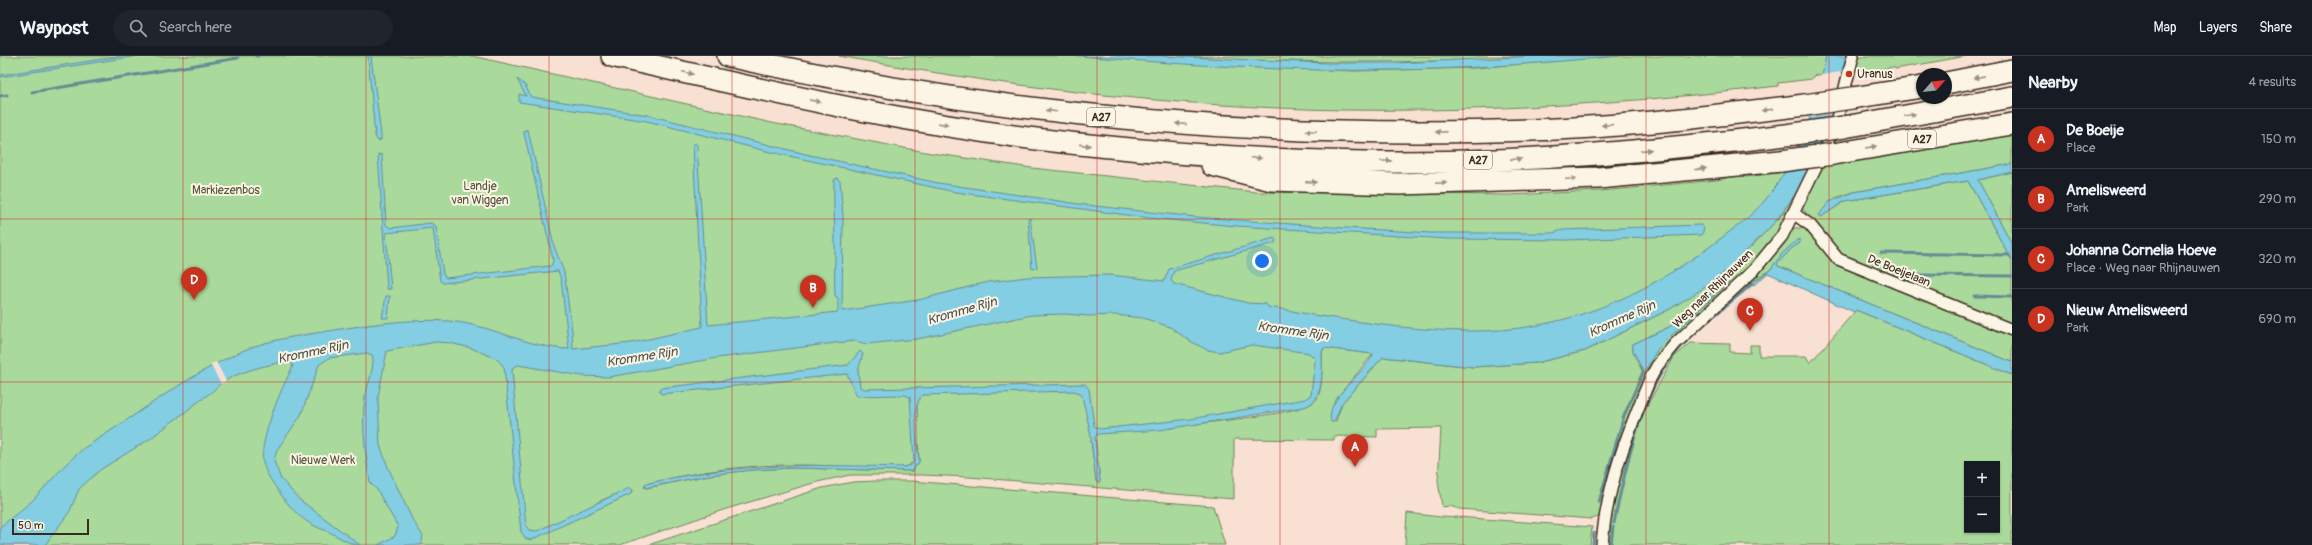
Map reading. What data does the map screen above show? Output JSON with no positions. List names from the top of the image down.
{
  "streets": {
    "highway": ["A27"],
    "street": ["De Boeijelaan", "Weg naar Rhijnauwen"]
  },
  "crossings": [
    ["De Boeijelaan", "Weg naar Rhijnauwen"]
  ],
  "water": ["Kromme Rijn"],
  "parks": ["Landje van Wiggen", "Markiezenbos", "Nieuwe Werk"],
  "places": ["Uranus"],
  "scale_bar": "50 m",
  "north": "top right",
  "page": {
    "header": "Waypost",
    "search": "Search here",
    "nav": ["Map", "Layers", "Share"],
    "heading": ["Nearby", "4 results"],
    "list": [
      {
        "mark": "A",
        "name": "De Boeije",
        "note": "Place",
        "value": "150 m"
      },
      {
        "mark": "B",
        "name": "Amelisweerd",
        "note": "Park",
        "value": "290 m"
      },
      {
        "mark": "C",
        "name": "Johanna Cornelia Hoeve",
        "note": "Place · Weg naar Rhijnauwen",
        "value": "320 m"
      },
      {
        "mark": "D",
        "name": "Nieuw Amelisweerd",
        "note": "Park",
        "value": "690 m"
      }
    ],
    "pins": [
      "D",
      "B",
      "C",
      "A"
    ],
    "map_buttons": ["+", "−"],
    "scale": "50 m"
  }
}
